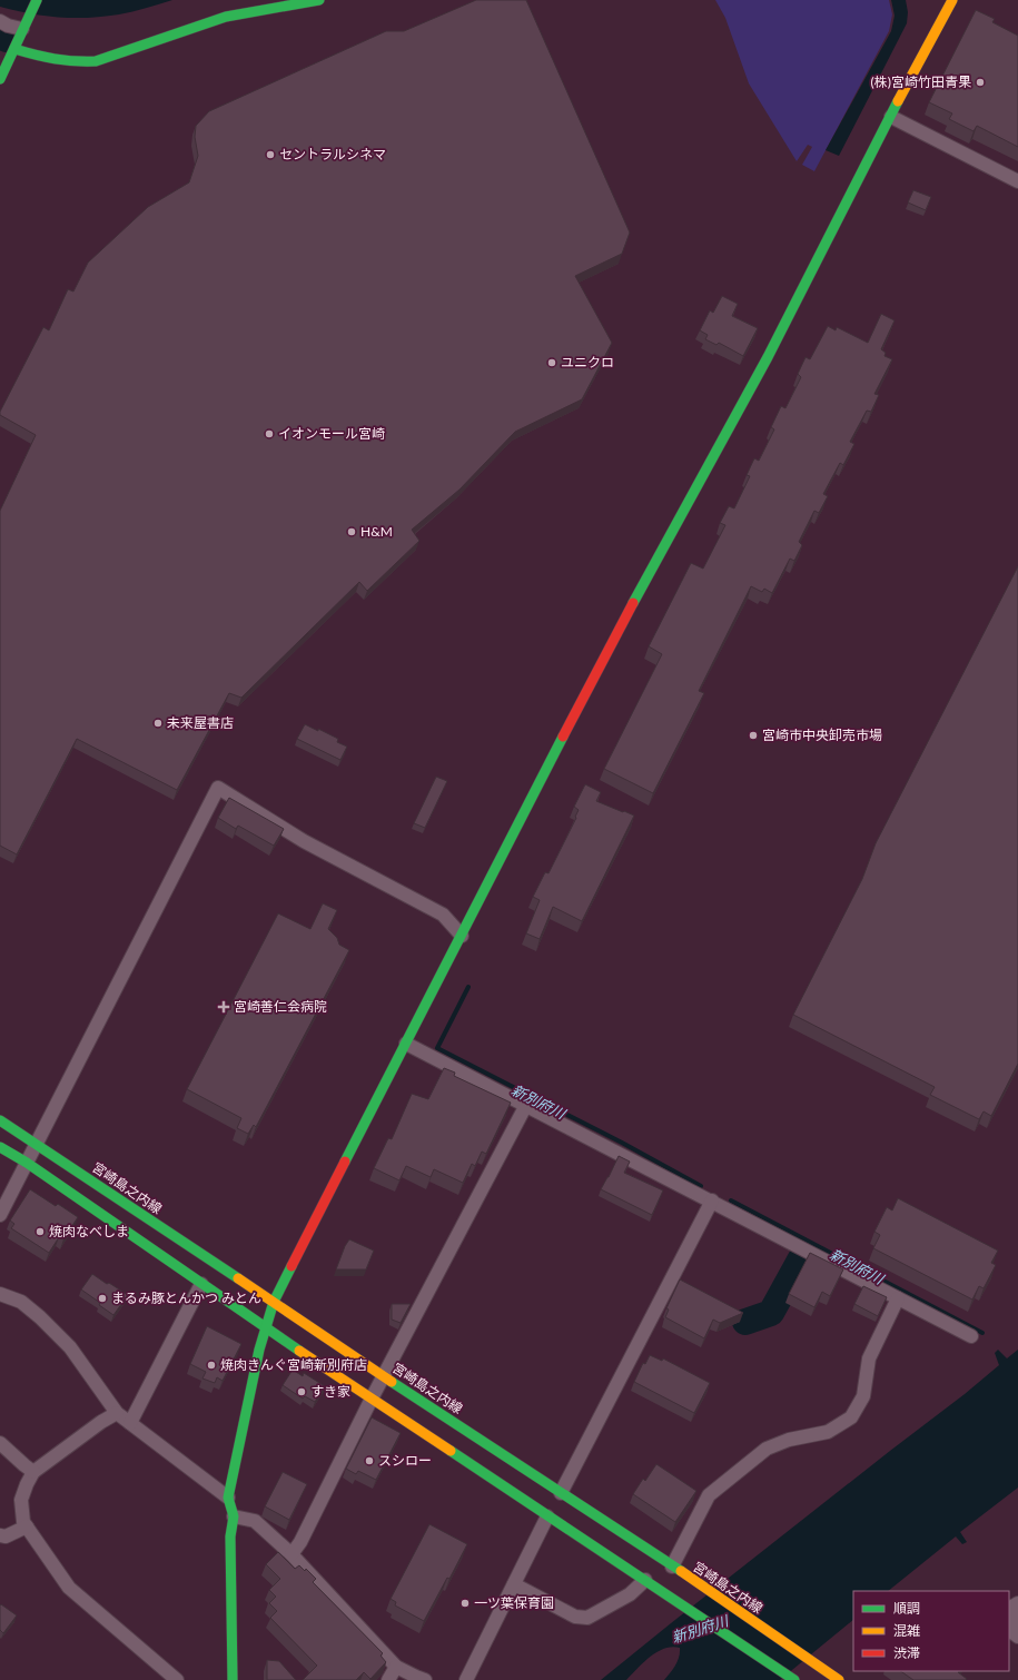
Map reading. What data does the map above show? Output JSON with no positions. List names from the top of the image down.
{
  "streets": {
    "street": ["宮崎島之内線"]
  },
  "water": ["新別府川"],
  "places": {
    "other": [
      "(株)宮崎竹田青果",
      "セントラルシネマ",
      "ユニクロ",
      "イオンモール宮崎",
      "H&M",
      "未来屋書店",
      "宮崎市中央卸売市場",
      "焼肉なべしま",
      "まるみ豚とんかつ みとん",
      "焼肉きんぐ宮崎新別府店",
      "すき家",
      "スシロー",
      "一ツ葉保育園"
    ],
    "health": ["宮崎善仁会病院"]
  },
  "legend": ["順調", "混雑", "渋滞"]
}
